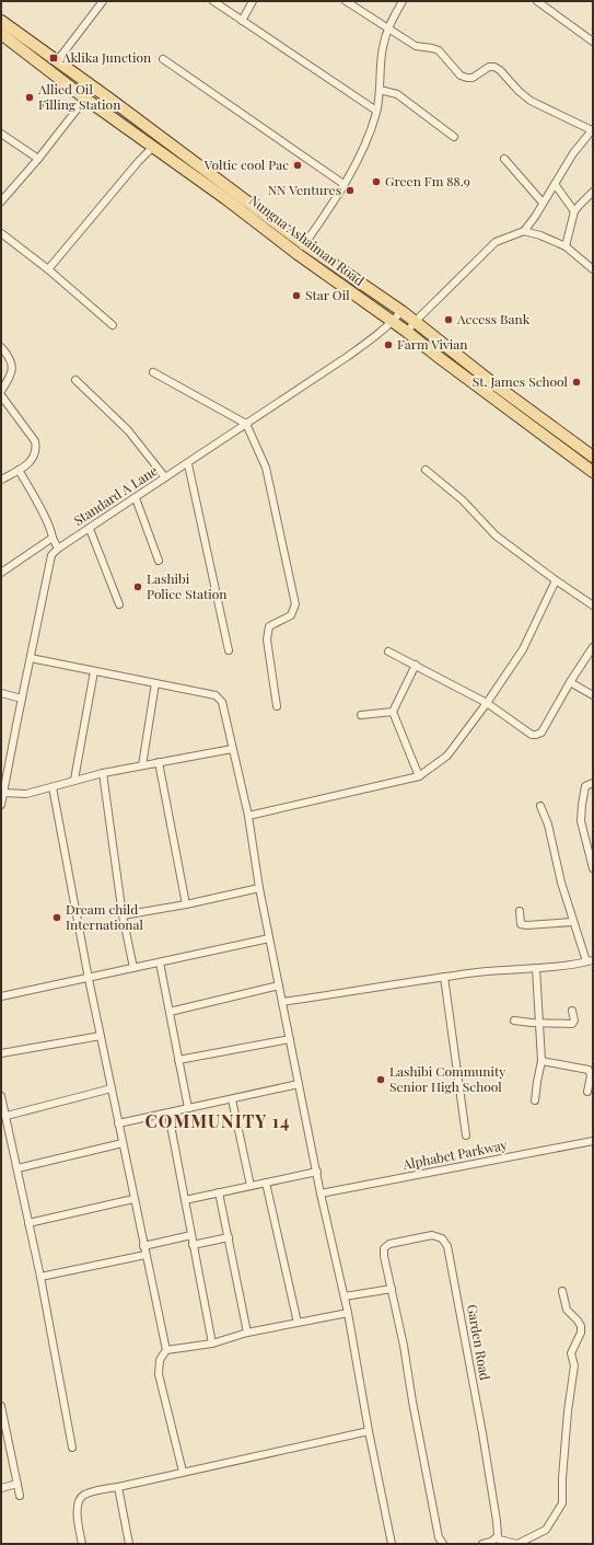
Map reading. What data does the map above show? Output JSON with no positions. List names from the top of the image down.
{
  "streets": {
    "main road": ["Nungua Ashaiman Road"],
    "street": ["Standard A Lane", "Alphabet Parkway", "Garden Road"]
  },
  "crossings": [
    ["Nungua Ashaiman Road", "Standard A Lane"]
  ],
  "districts": ["COMMUNITY 14"],
  "places": {
    "transit": ["Aklika Junction"],
    "other": [
      "Allied Oil Filling Station",
      "Voltic cool Pac",
      "Green Fm 88.9",
      "NN Ventures",
      "Star Oil",
      "Access Bank",
      "Farm Vivian",
      "St. James School",
      "Lashibi Police Station",
      "Dream child International",
      "Lashibi Community Senior High School"
    ]
  }
}
